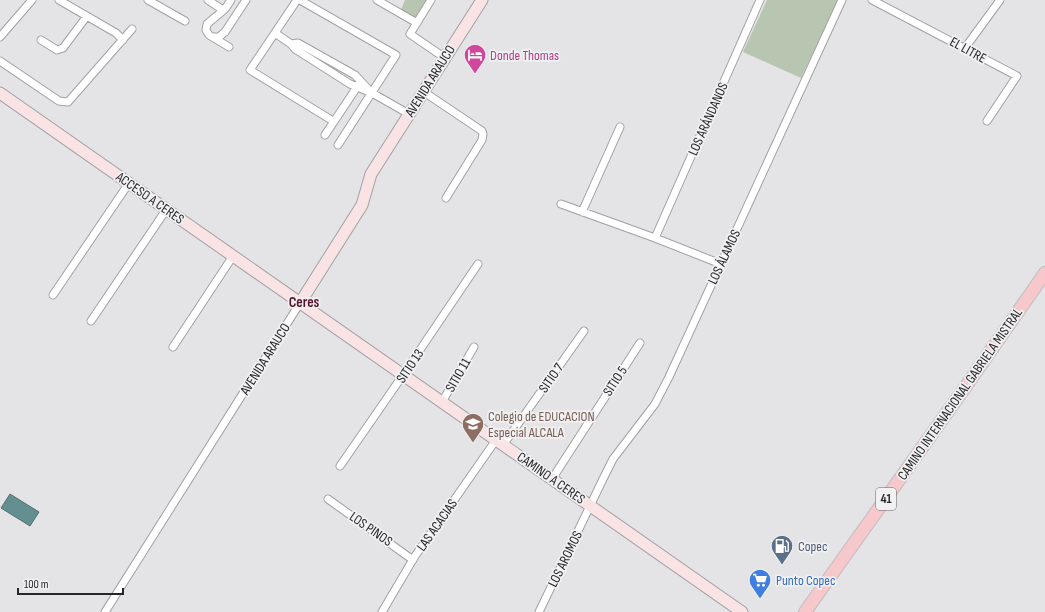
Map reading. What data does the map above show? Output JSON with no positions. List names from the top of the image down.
{
  "streets": {
    "main road": ["CAMINO INTERNACIONAL GABRIELA MISTRAL", "41"],
    "street": [
      "EL LITRE",
      "AVENIDA ARAUCO",
      "LOS ARÁNDANOS",
      "ACCESO A CERES",
      "LOS ÁLAMOS",
      "SITIO 13",
      "SITIO 11",
      "SITIO 7",
      "SITIO 5",
      "CAMINO A CERES",
      "LAS ACACIAS",
      "LOS PINOS",
      "LOS AROMOS"
    ]
  },
  "crossings": [
    ["AVENIDA ARAUCO", "ACCESO A CERES"],
    ["AVENIDA ARAUCO", "CAMINO A CERES"],
    ["ACCESO A CERES", "CAMINO A CERES"],
    ["LOS ÁLAMOS", "CAMINO A CERES"],
    ["LOS ÁLAMOS", "LOS AROMOS"],
    ["SITIO 13", "CAMINO A CERES"],
    ["SITIO 11", "CAMINO A CERES"],
    ["SITIO 7", "CAMINO A CERES"],
    ["SITIO 7", "LAS ACACIAS"],
    ["SITIO 5", "CAMINO A CERES"],
    ["CAMINO A CERES", "LAS ACACIAS"],
    ["CAMINO A CERES", "LOS AROMOS"],
    ["LAS ACACIAS", "LOS PINOS"]
  ],
  "districts": ["Ceres"],
  "places": {
    "hotel": ["Donde Thomas"],
    "school or university": ["Colegio de EDUCACION Especial ALCALA"],
    "fuel station": ["Copec"],
    "supermarket": ["Punto Copec"]
  },
  "scale_bar": "100 m"
}
